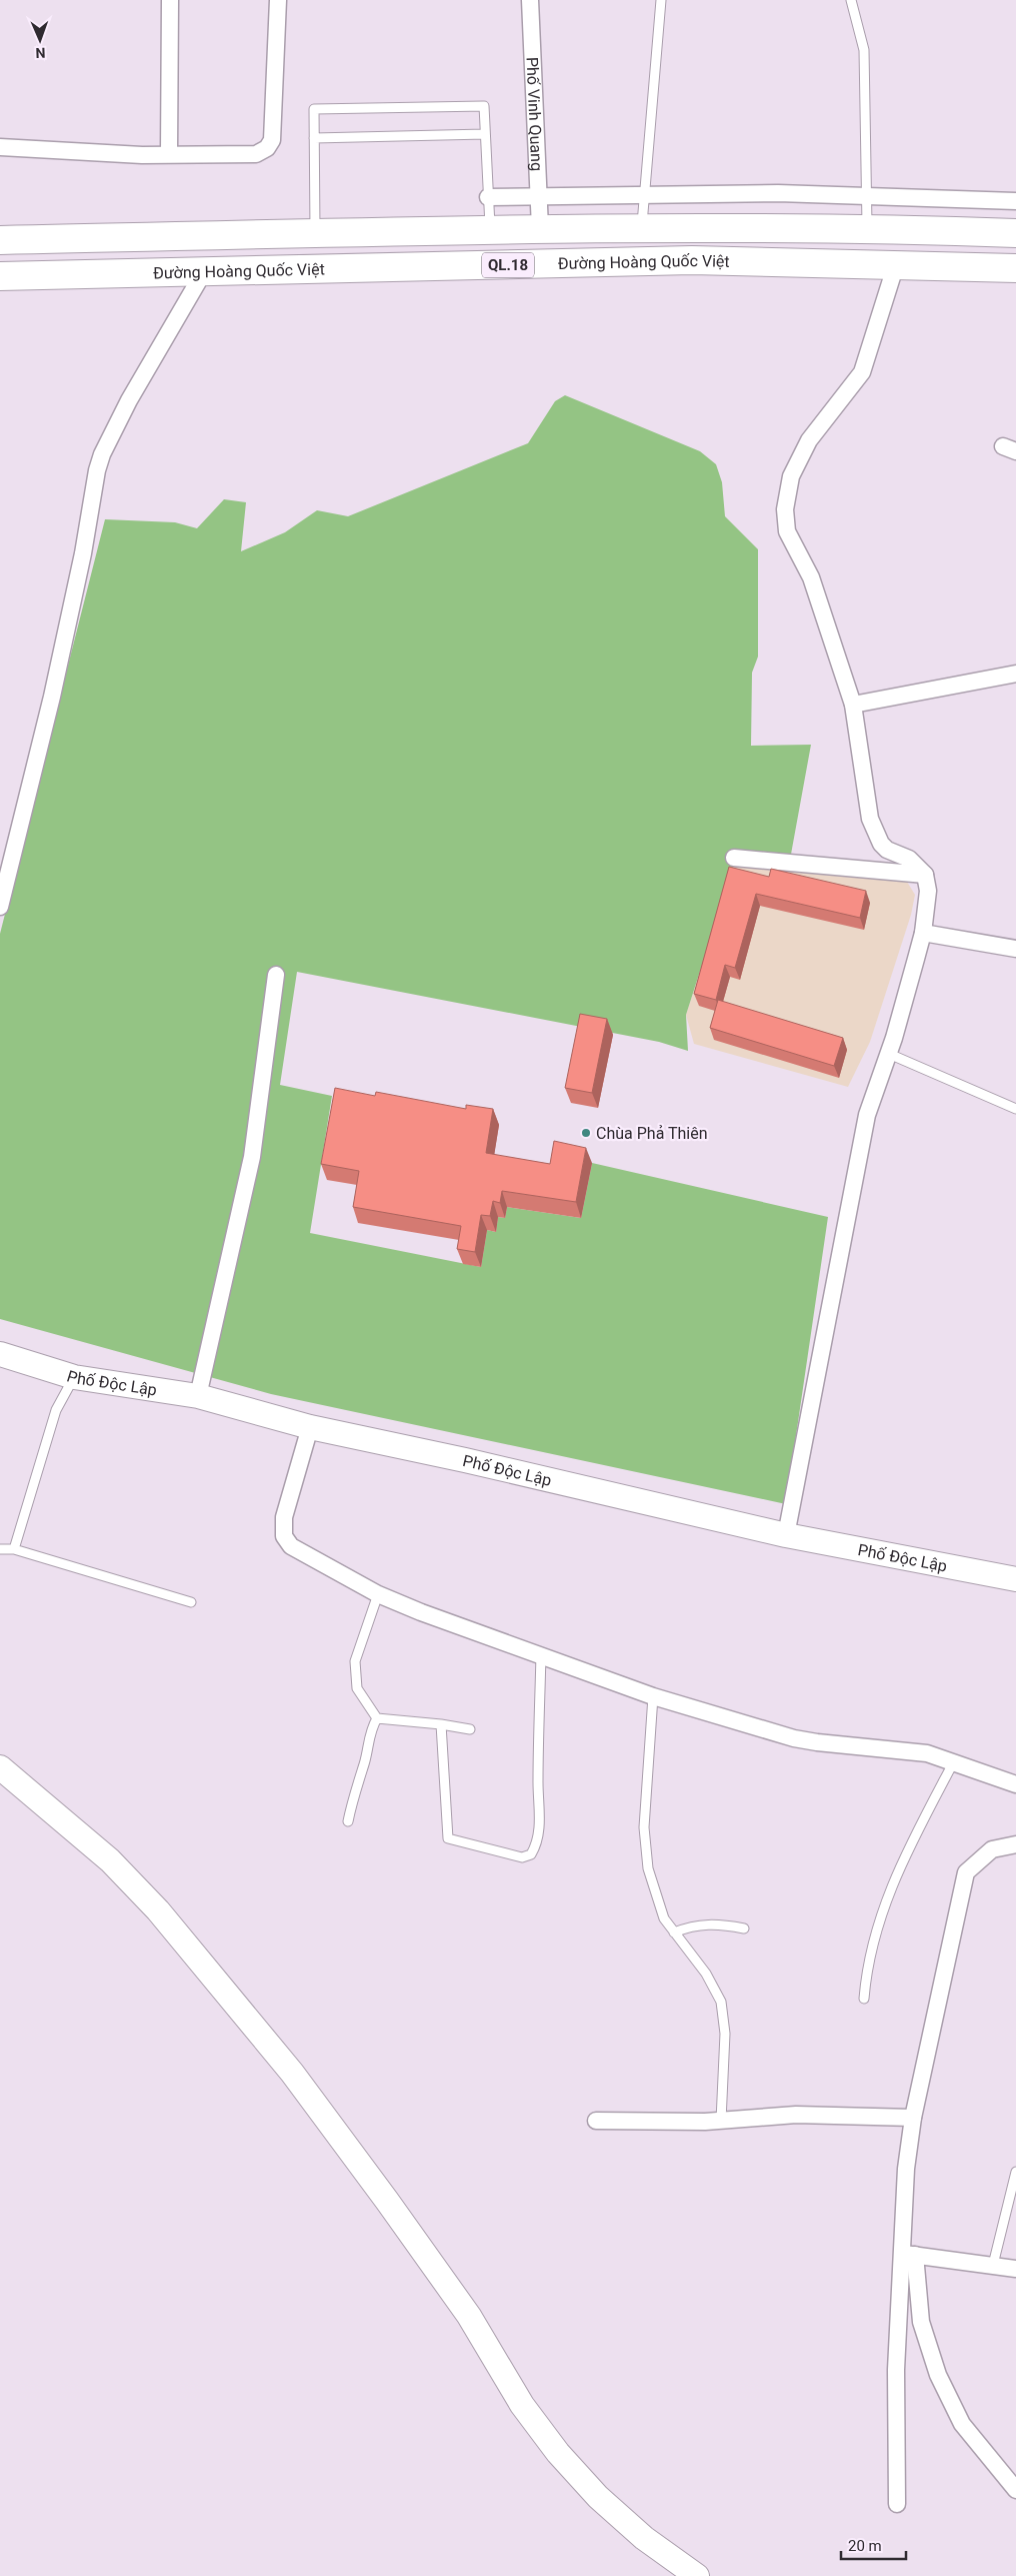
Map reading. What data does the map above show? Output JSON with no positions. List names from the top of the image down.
{
  "streets": {
    "highway": ["Đường Hoàng Quốc Việt", "QL.18"],
    "street": ["Phố Vinh Quang", "Phố Độc Lập"]
  },
  "crossings": [
    ["Phố Vinh Quang", "Đường Hoàng Quốc Việt"]
  ],
  "places": ["Chùa Phả Thiên"],
  "scale_bar": "20 m",
  "north": "bottom"
}
